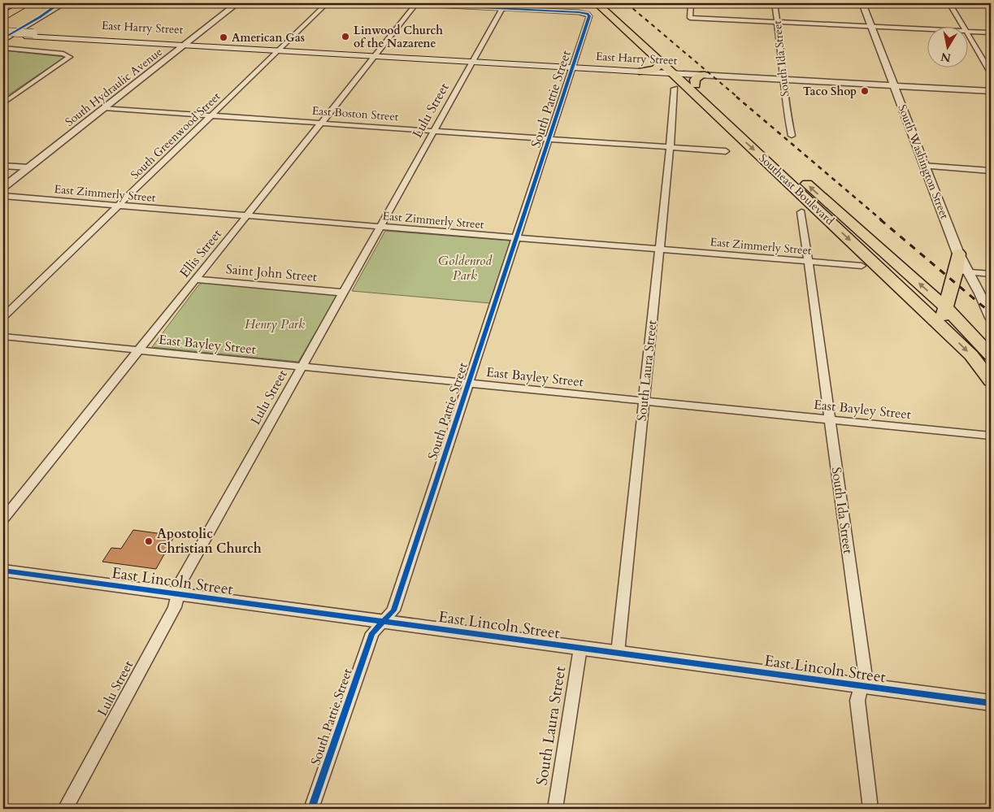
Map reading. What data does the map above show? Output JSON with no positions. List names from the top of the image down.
{
  "streets": {
    "main road": ["East Harry Street", "Southeast Boulevard"],
    "street": [
      "South Ida Street",
      "South Hydraulic Avenue",
      "South Pattie Street",
      "Lulu Street",
      "East Boston Street",
      "South Greenwood Street",
      "South Washington Street",
      "East Zimmerly Street",
      "Ellis Street",
      "Saint John Street",
      "East Bayley Street",
      "South Laura Street",
      "East Lincoln Street"
    ]
  },
  "crossings": [
    ["East Harry Street", "South Hydraulic Avenue"],
    ["East Harry Street", "South Pattie Street"],
    ["East Harry Street", "Lulu Street"],
    ["East Harry Street", "South Greenwood Street"],
    ["East Harry Street", "Southeast Boulevard"],
    ["East Harry Street", "Ellis Street"],
    ["South Ida Street", "East Zimmerly Street"],
    ["South Ida Street", "East Bayley Street"],
    ["South Ida Street", "East Lincoln Street"],
    ["South Hydraulic Avenue", "East Boston Street"],
    ["South Pattie Street", "Lulu Street"],
    ["South Pattie Street", "East Boston Street"],
    ["South Pattie Street", "East Zimmerly Street"],
    ["South Pattie Street", "East Bayley Street"],
    ["South Pattie Street", "East Lincoln Street"],
    ["Lulu Street", "East Boston Street"],
    ["Lulu Street", "East Zimmerly Street"],
    ["Lulu Street", "Saint John Street"],
    ["Lulu Street", "East Bayley Street"],
    ["Lulu Street", "East Lincoln Street"],
    ["East Boston Street", "South Greenwood Street"],
    ["East Boston Street", "Ellis Street"],
    ["East Boston Street", "South Laura Street"],
    ["South Greenwood Street", "East Zimmerly Street"],
    ["East Zimmerly Street", "Ellis Street"],
    ["East Zimmerly Street", "South Laura Street"],
    ["Ellis Street", "Saint John Street"],
    ["Ellis Street", "East Bayley Street"],
    ["East Bayley Street", "South Laura Street"],
    ["South Laura Street", "East Lincoln Street"]
  ],
  "parks": ["Goldenrod Park", "Henry Park"],
  "places": [
    "Linwood Church of the Nazarene",
    "American Gas",
    "Taco Shop",
    "Apostolic Christian Church"
  ],
  "north": "bottom"
}
